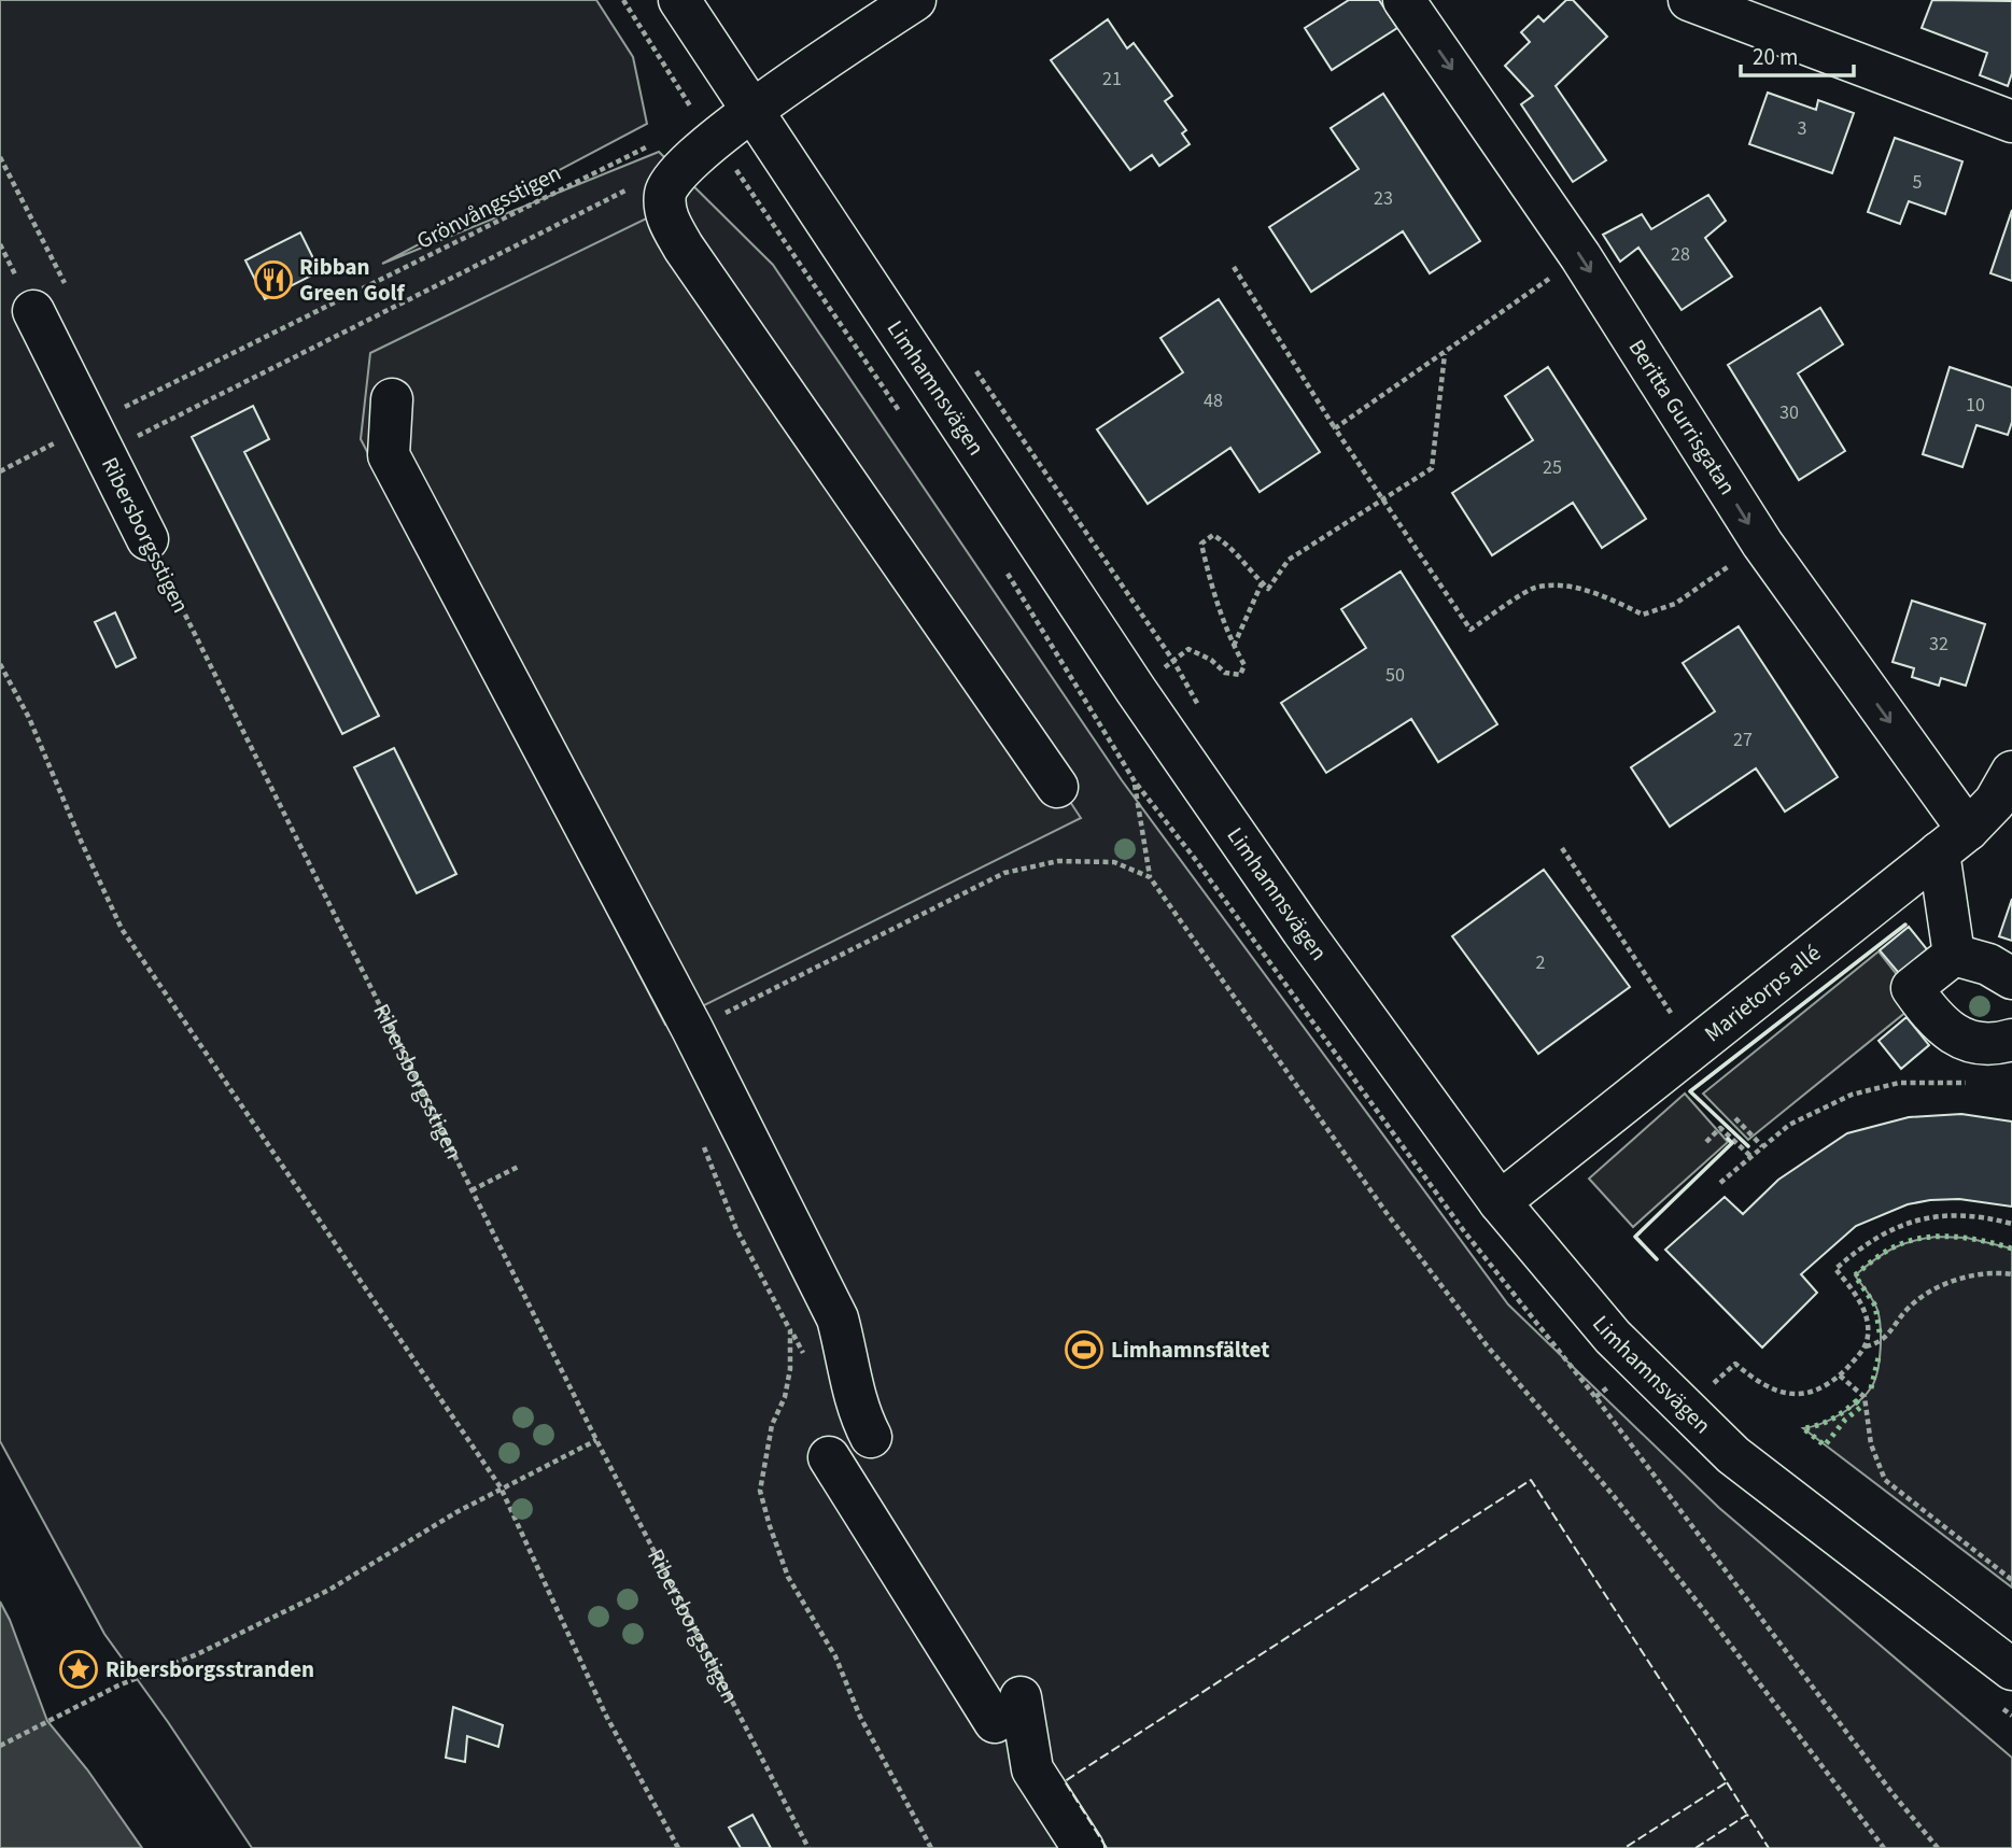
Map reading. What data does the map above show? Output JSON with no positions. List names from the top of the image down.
{
  "streets": {
    "street": [
      "Limhamnsvägen",
      "Beritta Gurrisgatan",
      "Ribersborgsstigen",
      "Marietorps allé"
    ],
    "path": ["Grönvångsstigen"]
  },
  "crossings": [
    ["Grönvångsstigen", "Ribersborgsstigen"],
    ["Limhamnsvägen", "Marietorps allé"],
    ["Beritta Gurrisgatan", "Marietorps allé"]
  ],
  "one_way": ["Beritta Gurrisgatan"],
  "places": {
    "restaurant": ["Ribban Green Golf"],
    "sports": ["Limhamnsfältet"],
    "place": ["Ribersborgsstranden"]
  },
  "house_numbers": [
    "21",
    "3",
    "5",
    "23",
    "28",
    "48",
    "10",
    "30",
    "25",
    "32",
    "50",
    "27",
    "2"
  ],
  "scale_bar": "20 m"
}
